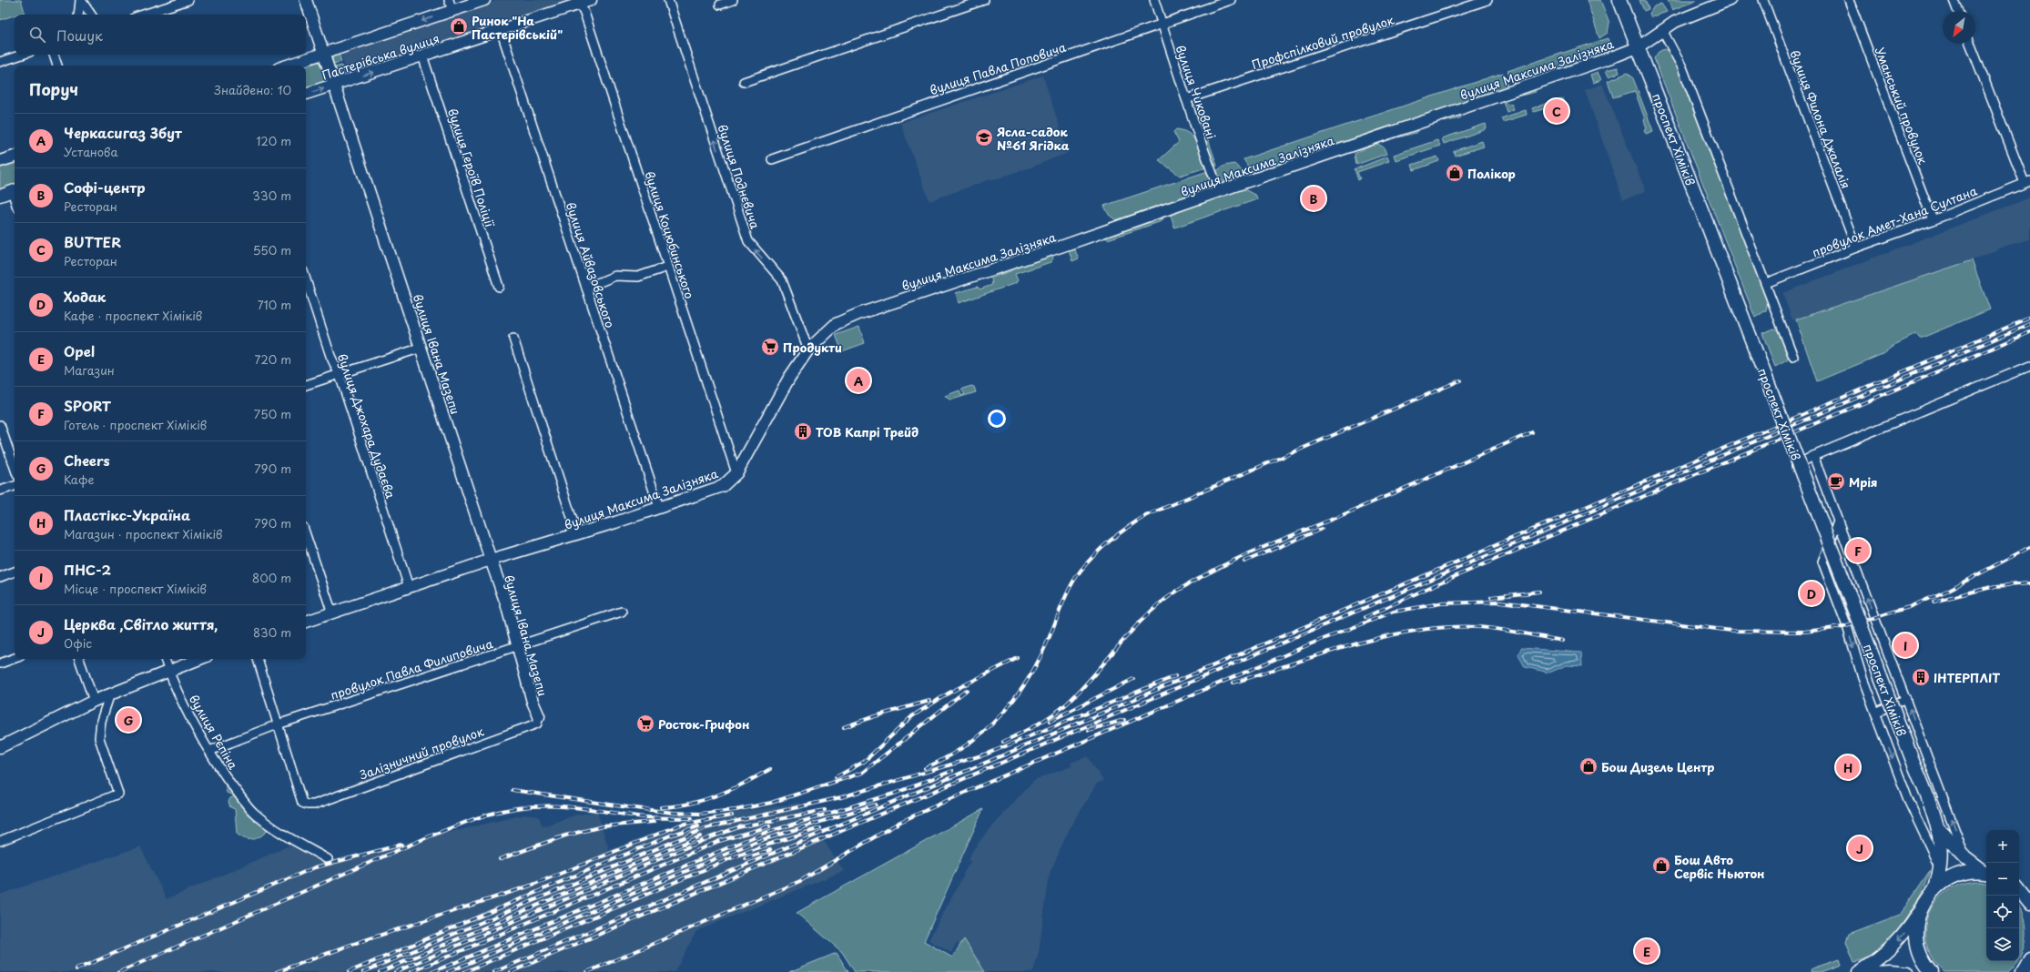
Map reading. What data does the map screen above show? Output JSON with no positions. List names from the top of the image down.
{
  "streets": {
    "main road": [
      "Пастерівська вулиця",
      "вулиця Максима Залізняка",
      "проспект Хіміків",
      "вулиця Івана Мазепи"
    ],
    "street": [
      "Профспілковий провулок",
      "вулиця Павла Поповича",
      "вулиця Чиковані",
      "Уманський провулок",
      "вулиця Филона Джалалія",
      "вулиця Героїв Поліції",
      "вулиця Поднєвича",
      "провулок Амет-Хана Султана",
      "вулиця Коцюбинського",
      "вулиця Айвазовського",
      "вулиця Джохара Дудаєва",
      "провулок Павла Филиповича",
      "вулиця Рєпіна",
      "Залізничний провулок"
    ]
  },
  "crossings": [
    ["Профспілковий провулок", "вулиця Чиковані"],
    ["Пастерівська вулиця", "вулиця Героїв Поліції"],
    ["Пастерівська вулиця", "вулиця Коцюбинського"],
    ["Пастерівська вулиця", "вулиця Айвазовського"],
    ["Пастерівська вулиця", "вулиця Івана Мазепи"],
    ["вулиця Павла Поповича", "вулиця Чиковані"],
    ["вулиця Максима Залізняка", "вулиця Чиковані"],
    ["вулиця Максима Залізняка", "проспект Хіміків"],
    ["вулиця Максима Залізняка", "вулиця Поднєвича"],
    ["вулиця Максима Залізняка", "вулиця Коцюбинського"],
    ["вулиця Максима Залізняка", "вулиця Айвазовського"],
    ["вулиця Максима Залізняка", "вулиця Івана Мазепи"],
    ["вулиця Максима Залізняка", "вулиця Джохара Дудаєва"],
    ["Уманський провулок", "провулок Амет-Хана Султана"],
    ["вулиця Филона Джалалія", "провулок Амет-Хана Султана"],
    ["вулиця Івана Мазепи", "провулок Павла Филиповича"],
    ["вулиця Івана Мазепи", "Залізничний провулок"],
    ["провулок Павла Филиповича", "вулиця Рєпіна"],
    ["провулок Павла Филиповича", "Залізничний провулок"]
  ],
  "one_way": ["вулиця Поднєвича"],
  "places": {
    "shop": [
      "Ринок \"На Пастерівській\"",
      "Полікор",
      "Бош Дизель Центр",
      "Бош Авто Сервіс Ньютон"
    ],
    "school or university": ["Ясла-садок №61 Ягідка"],
    "supermarket": ["Продукти", "Росток-Грифон"],
    "building": ["ТОВ Капрі Трейд", "ІНТЕРПЛІТ"],
    "cafe": ["Мрія"]
  },
  "north": "bottom left",
  "page": {
    "search": "Пошук",
    "heading": ["Поруч", "Знайдено: 10"],
    "pins": [
      "C",
      "B",
      "A",
      "F",
      "D",
      "I",
      "G",
      "H",
      "J",
      "E"
    ],
    "list": [
      {
        "mark": "A",
        "name": "Черкасигаз Збут",
        "note": "Установа",
        "value": "120 m"
      },
      {
        "mark": "B",
        "name": "Софі-центр",
        "note": "Ресторан",
        "value": "330 m"
      },
      {
        "mark": "C",
        "name": "BUTTER",
        "note": "Ресторан",
        "value": "550 m"
      },
      {
        "mark": "D",
        "name": "Ходак",
        "note": "Кафе · проспект Хіміків",
        "value": "710 m"
      },
      {
        "mark": "E",
        "name": "Opel",
        "note": "Магазин",
        "value": "720 m"
      },
      {
        "mark": "F",
        "name": "SPORT",
        "note": "Готель · проспект Хіміків",
        "value": "750 m"
      },
      {
        "mark": "G",
        "name": "Cheers",
        "note": "Кафе",
        "value": "790 m"
      },
      {
        "mark": "H",
        "name": "Пластікс-Україна",
        "note": "Магазин · проспект Хіміків",
        "value": "790 m"
      },
      {
        "mark": "I",
        "name": "ПНС-2",
        "note": "Місце · проспект Хіміків",
        "value": "800 m"
      },
      {
        "mark": "J",
        "name": "Церква ,Світло життя,",
        "note": "Офіс",
        "value": "830 m"
      }
    ],
    "map_buttons": ["+", "−"]
  }
}
